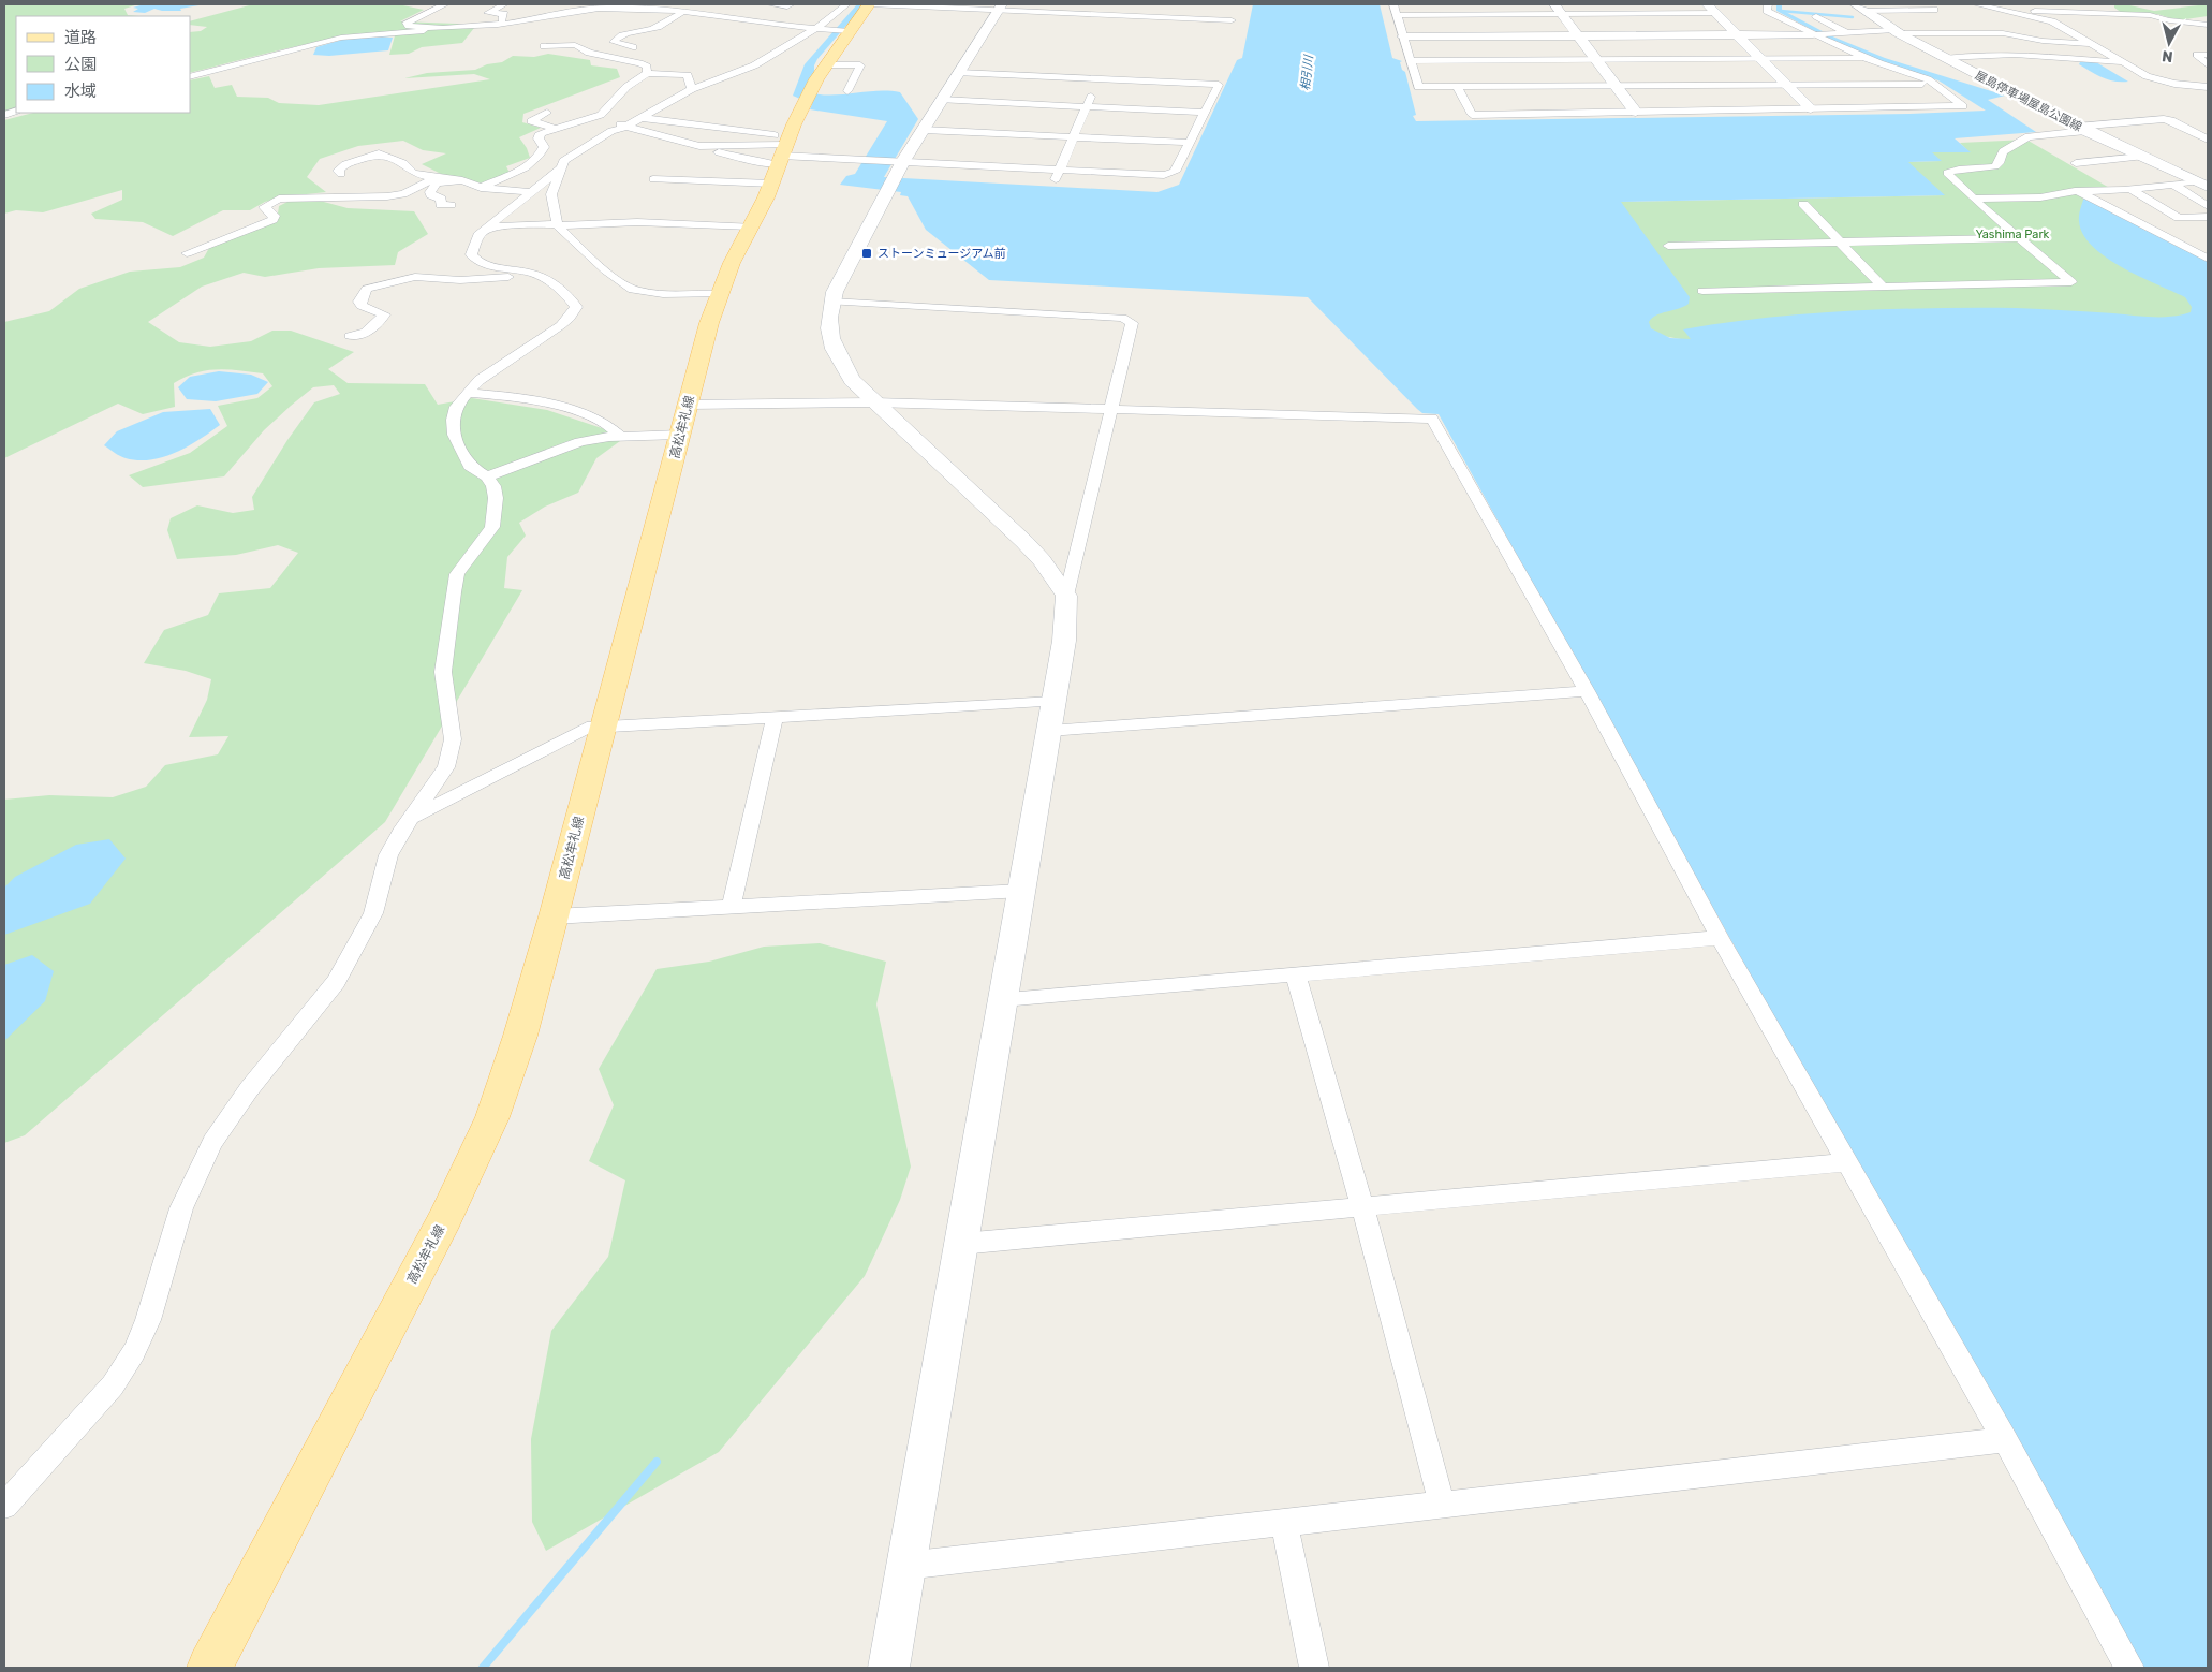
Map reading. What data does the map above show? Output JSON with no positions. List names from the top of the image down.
{
  "streets": {
    "main road": ["高松牟礼線"],
    "street": ["屋島停車場屋島公園線"]
  },
  "water": ["相引川"],
  "parks": ["Yashima Park"],
  "places": {
    "transit": ["ストーンミュージアム前"]
  },
  "legend": ["道路", "公園", "水域"],
  "north": "bottom"
}
